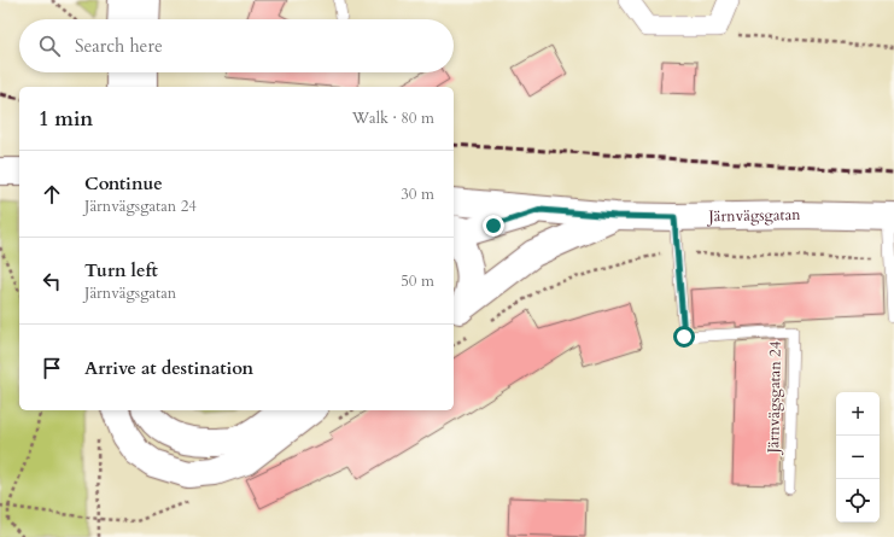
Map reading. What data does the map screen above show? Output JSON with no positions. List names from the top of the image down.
{
  "streets": {
    "main road": ["Järnvägsgatan"],
    "lane": ["Järnvägsgatan 24"]
  },
  "crossings": [
    ["Järnvägsgatan", "Järnvägsgatan 24"]
  ],
  "page": {
    "search": "Search here",
    "heading": ["1 min", "Walk · 80 m"],
    "list": [
      ["Continue", "Järnvägsgatan 24", "30 m"],
      ["Turn left", "Järnvägsgatan", "50 m"],
      "Arrive at destination"
    ],
    "map_buttons": ["+", "−"]
  }
}
